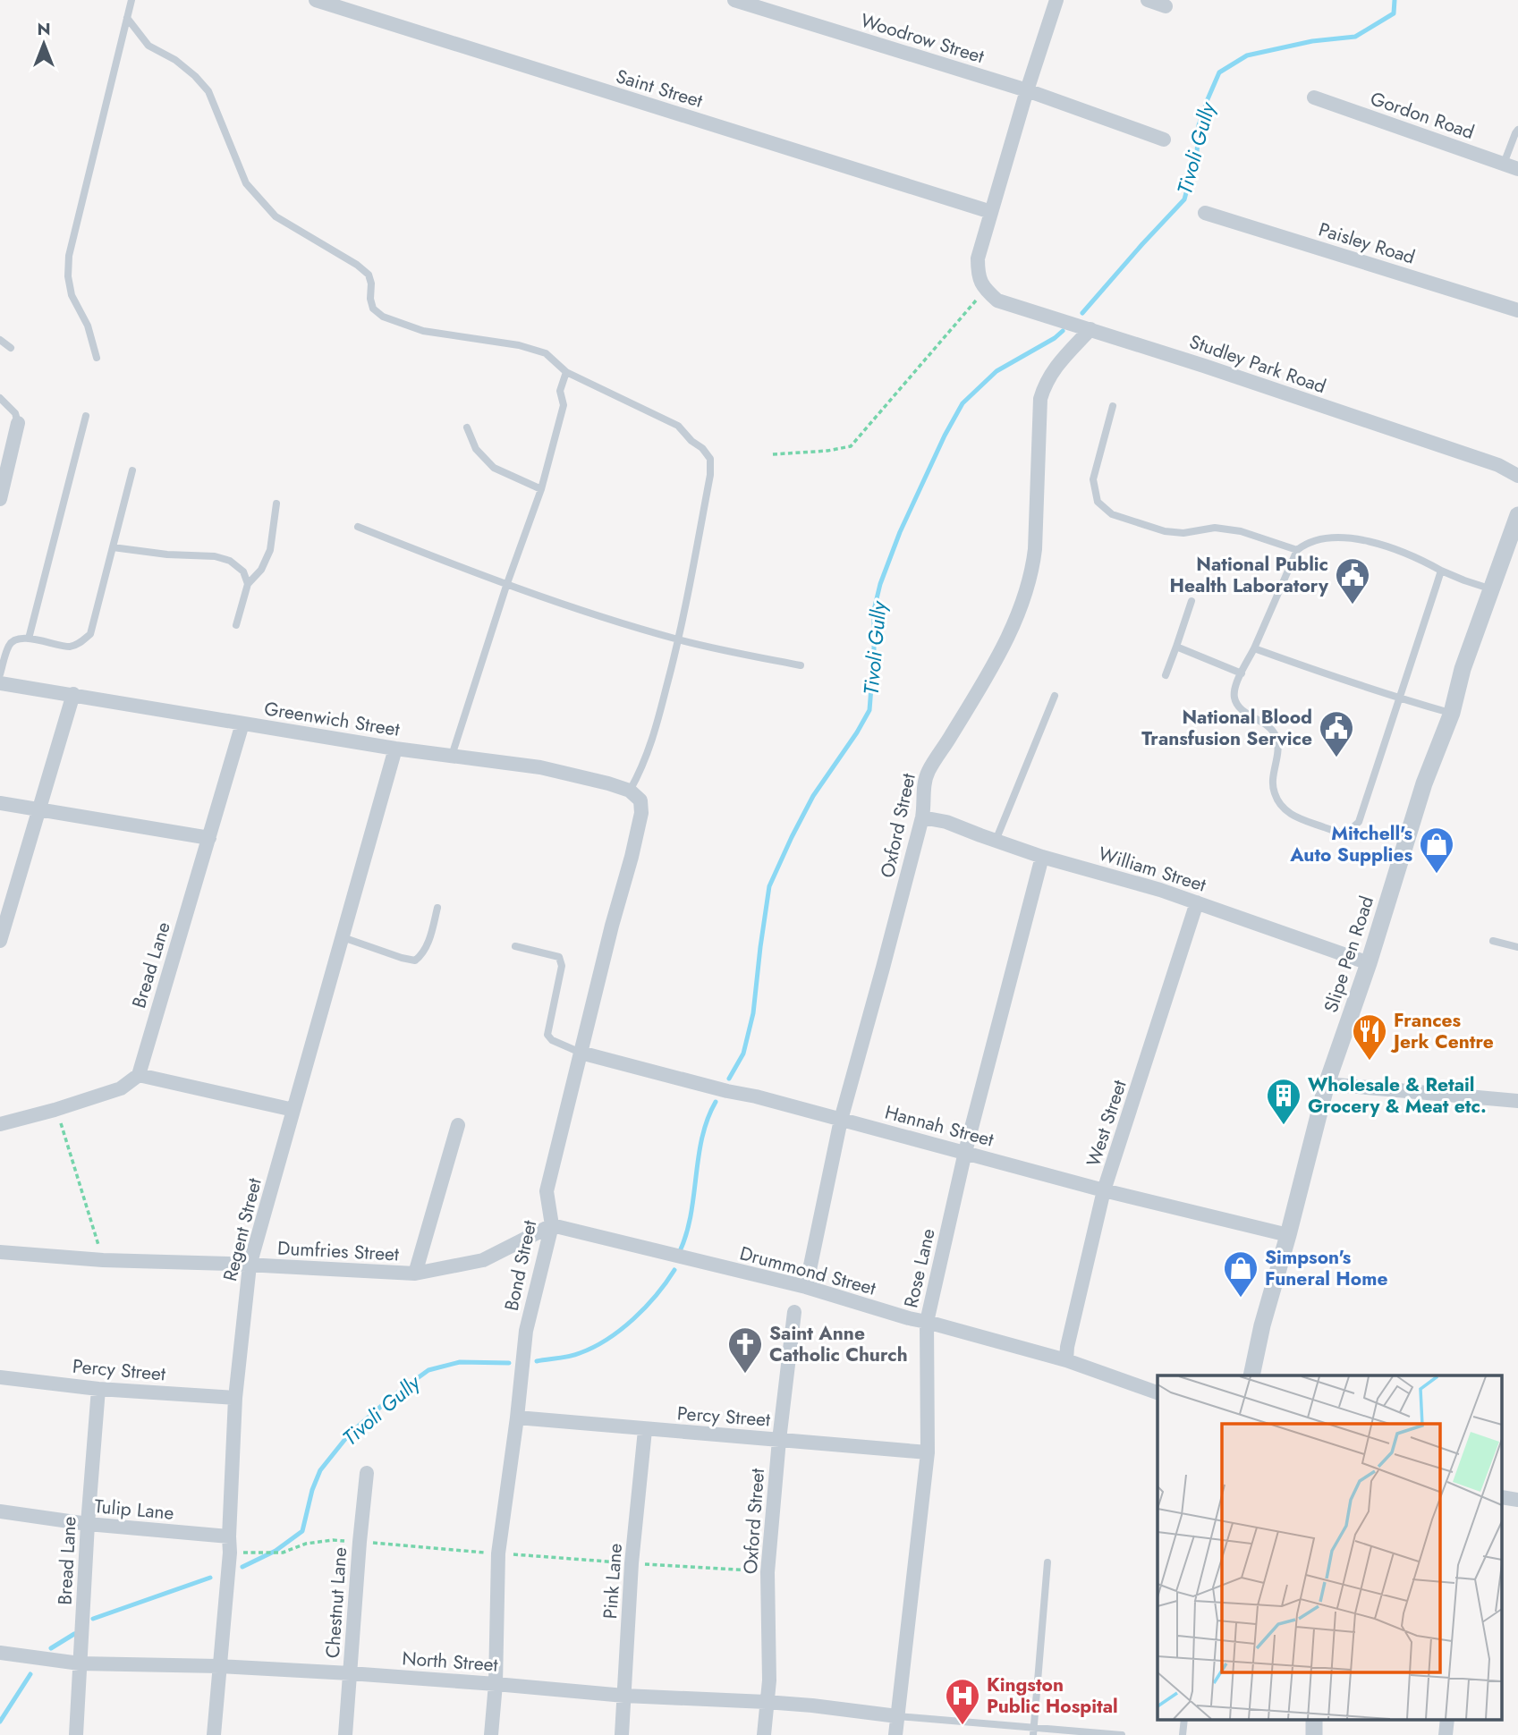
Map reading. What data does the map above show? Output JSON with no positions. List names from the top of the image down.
{
  "streets": {
    "street": [
      "Woodrow Street",
      "Saint Street",
      "Gordon Road",
      "Paisley Road",
      "Studley Park Road",
      "Greenwich Street",
      "Oxford Street",
      "William Street",
      "Slipe Pen Road",
      "Bread Lane",
      "West Street",
      "Hannah Street",
      "Regent Street",
      "Dumfries Street",
      "Bond Street",
      "Rose Lane",
      "Drummond Street",
      "Percy Street",
      "Tulip Lane",
      "Pink Lane",
      "Chestnut Lane",
      "North Street"
    ]
  },
  "crossings": [
    ["Studley Park Road", "Oxford Street"],
    ["Greenwich Street", "Bread Lane"],
    ["Greenwich Street", "Regent Street"],
    ["Greenwich Street", "Bond Street"],
    ["Oxford Street", "William Street"],
    ["Oxford Street", "Hannah Street"],
    ["Oxford Street", "Drummond Street"],
    ["Oxford Street", "Percy Street"],
    ["Oxford Street", "North Street"],
    ["William Street", "Slipe Pen Road"],
    ["William Street", "West Street"],
    ["William Street", "Rose Lane"],
    ["Slipe Pen Road", "Hannah Street"],
    ["Bread Lane", "Percy Street"],
    ["Bread Lane", "Tulip Lane"],
    ["Bread Lane", "North Street"],
    ["West Street", "Hannah Street"],
    ["West Street", "Drummond Street"],
    ["Hannah Street", "Bond Street"],
    ["Hannah Street", "Rose Lane"],
    ["Regent Street", "Dumfries Street"],
    ["Regent Street", "Percy Street"],
    ["Regent Street", "Tulip Lane"],
    ["Regent Street", "North Street"],
    ["Dumfries Street", "Bond Street"],
    ["Dumfries Street", "Drummond Street"],
    ["Bond Street", "Drummond Street"],
    ["Bond Street", "Percy Street"],
    ["Bond Street", "North Street"],
    ["Rose Lane", "Drummond Street"],
    ["Rose Lane", "Percy Street"],
    ["Rose Lane", "North Street"],
    ["Percy Street", "Pink Lane"],
    ["Pink Lane", "North Street"],
    ["Chestnut Lane", "North Street"]
  ],
  "water": ["Tivoli Gully"],
  "places": {
    "public building": ["National Public Health Laboratory", "National Blood Transfusion Service"],
    "shop": ["Mitchell's Auto Supplies", "Simpson's Funeral Home"],
    "restaurant": ["Frances Jerk Centre"],
    "building": ["Wholesale & Retail Grocery & Meat etc."],
    "church": ["Saint Anne Catholic Church"],
    "hospital": ["Kingston Public Hospital"]
  },
  "north": "top"
}
